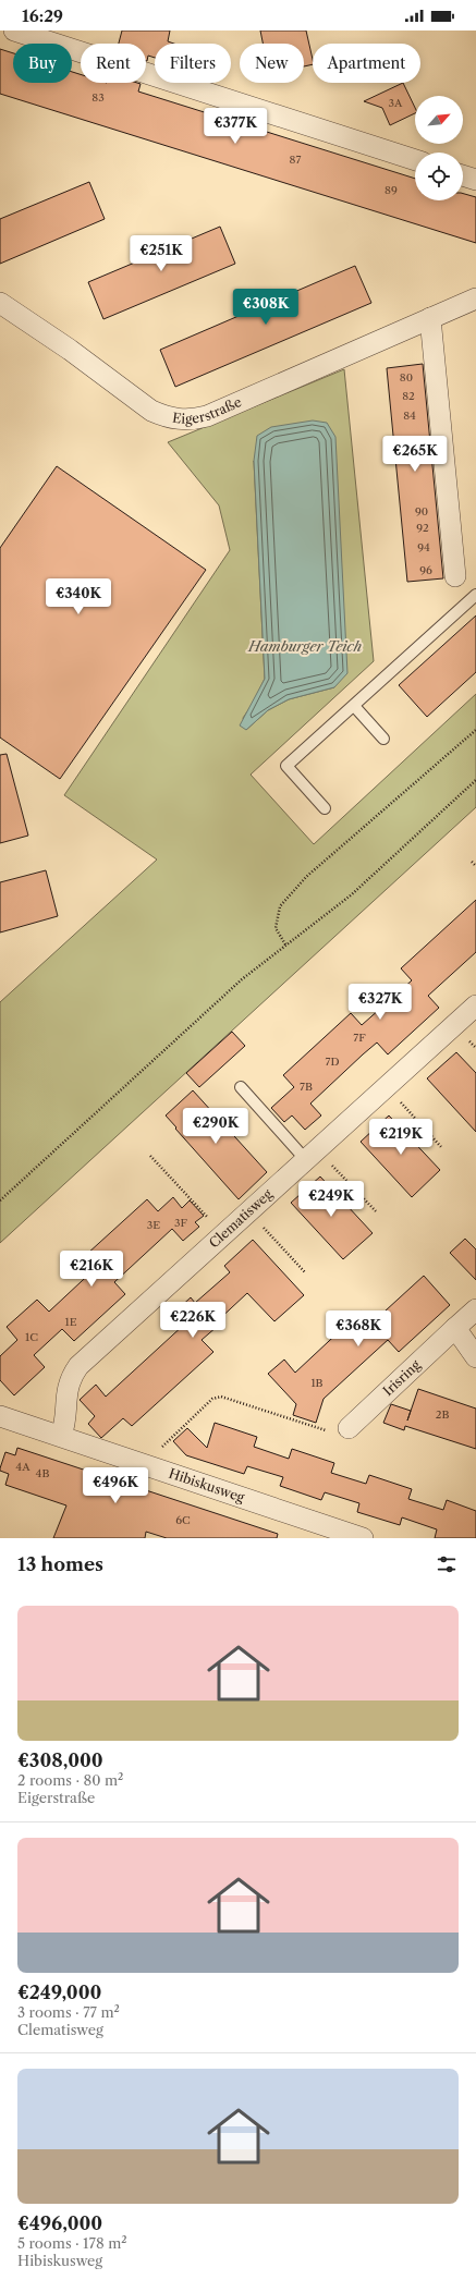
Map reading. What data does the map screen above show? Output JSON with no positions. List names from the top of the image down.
{
  "streets": {
    "street": [
      "Eigerstraße",
      "Clematisweg",
      "Irisring",
      "Hibiskusweg"
    ]
  },
  "crossings": [
    ["Clematisweg", "Hibiskusweg"]
  ],
  "water": ["Hamburger Teich"],
  "house_numbers": [
    "83",
    "3A",
    "87",
    "89",
    "80",
    "82",
    "84",
    "90",
    "92",
    "94",
    "96",
    "7F",
    "7D",
    "7B",
    "3F",
    "3E",
    "1E",
    "1C",
    "1B",
    "2B",
    "4A",
    "4B",
    "6C"
  ],
  "north": "top right",
  "page": {
    "status": "16:29",
    "chip": [
      "Buy",
      "Rent",
      "Filters",
      "New",
      "Apartment"
    ],
    "price": [
      "€377K",
      "€251K",
      "€308K",
      "€265K",
      "€340K",
      "€327K",
      "€290K",
      "€219K",
      "€249K",
      "€216K",
      "€226K",
      "€368K",
      "€496K"
    ],
    "heading": "13 homes",
    "list": [
      {
        "name": "€308,000",
        "note": "2 rooms · 80 m² · Eigerstraße"
      },
      {
        "name": "€249,000",
        "note": "3 rooms · 77 m² · Clematisweg"
      },
      {
        "name": "€496,000",
        "note": "5 rooms · 178 m² · Hibiskusweg"
      }
    ]
  }
}
